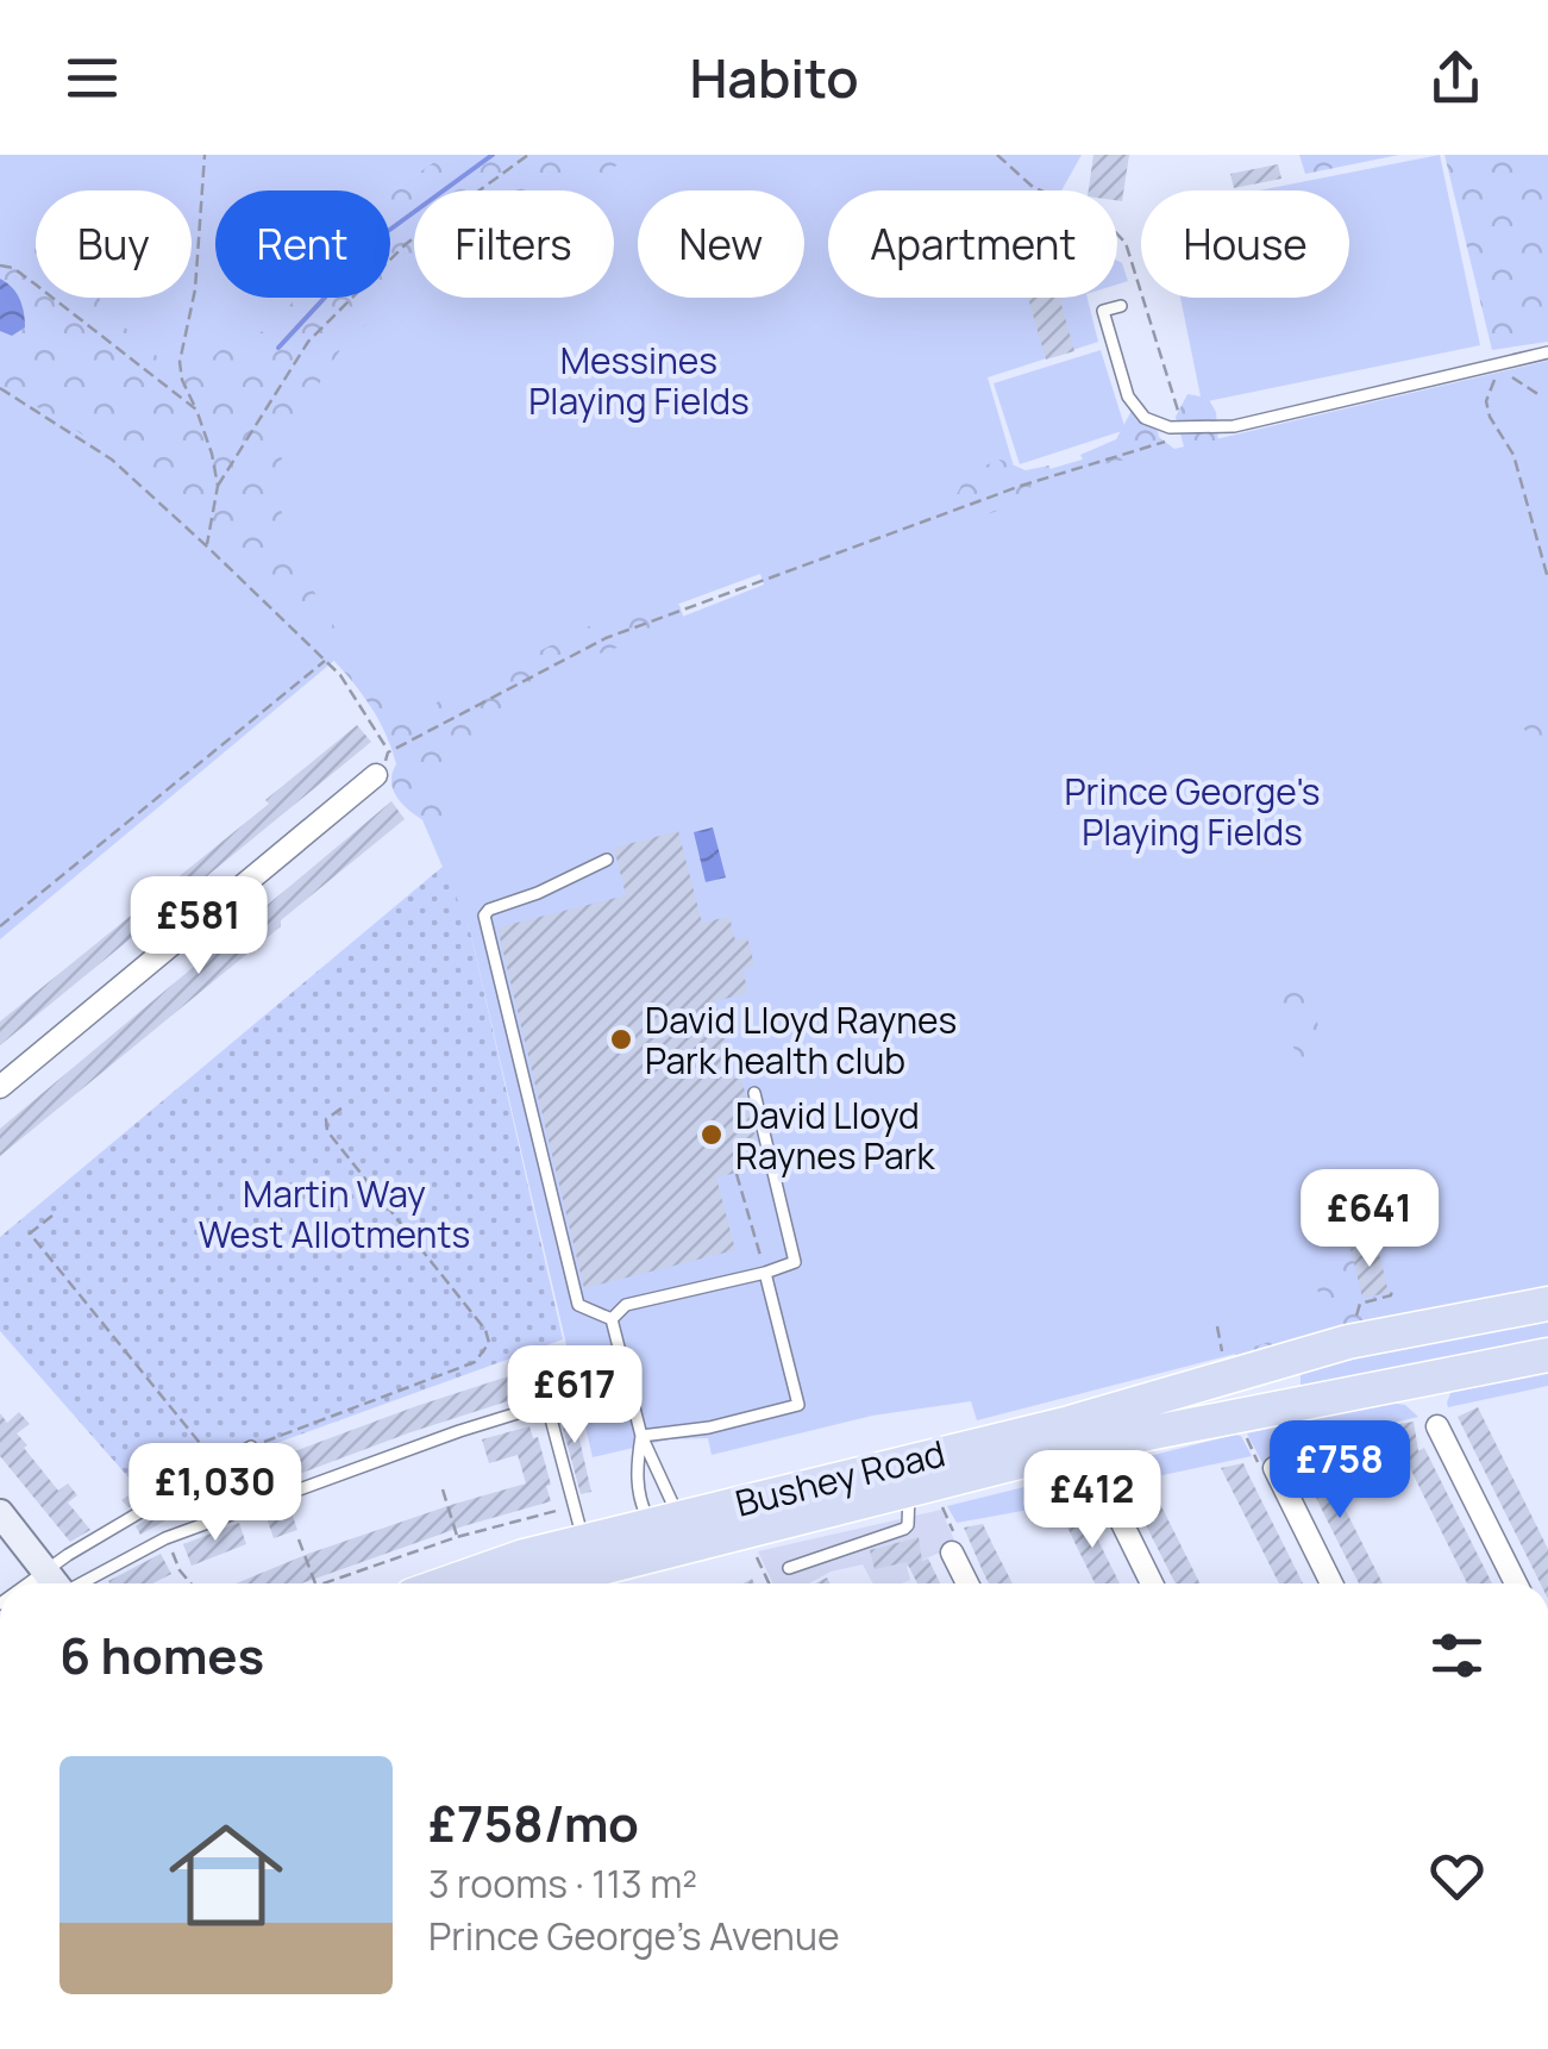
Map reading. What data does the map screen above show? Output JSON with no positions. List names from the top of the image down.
{
  "streets": {
    "main road": ["Bushey Road"]
  },
  "parks": ["Messines Playing Fields", "Prince George's Playing Fields", "Martin Way West Allotments"],
  "places": ["David Lloyd Raynes Park health club", "David Lloyd Raynes Park"],
  "page": {
    "header": "Habito",
    "chip": [
      "Buy",
      "Rent",
      "Filters",
      "New",
      "Apartment",
      "House"
    ],
    "price": [
      "£581",
      "£641",
      "£617",
      "£758",
      "£1,030",
      "£412"
    ],
    "heading": "6 homes",
    "list": [
      {
        "name": "£758/mo",
        "note": "3 rooms · 113 m² · Prince George's Avenue"
      }
    ]
  }
}
